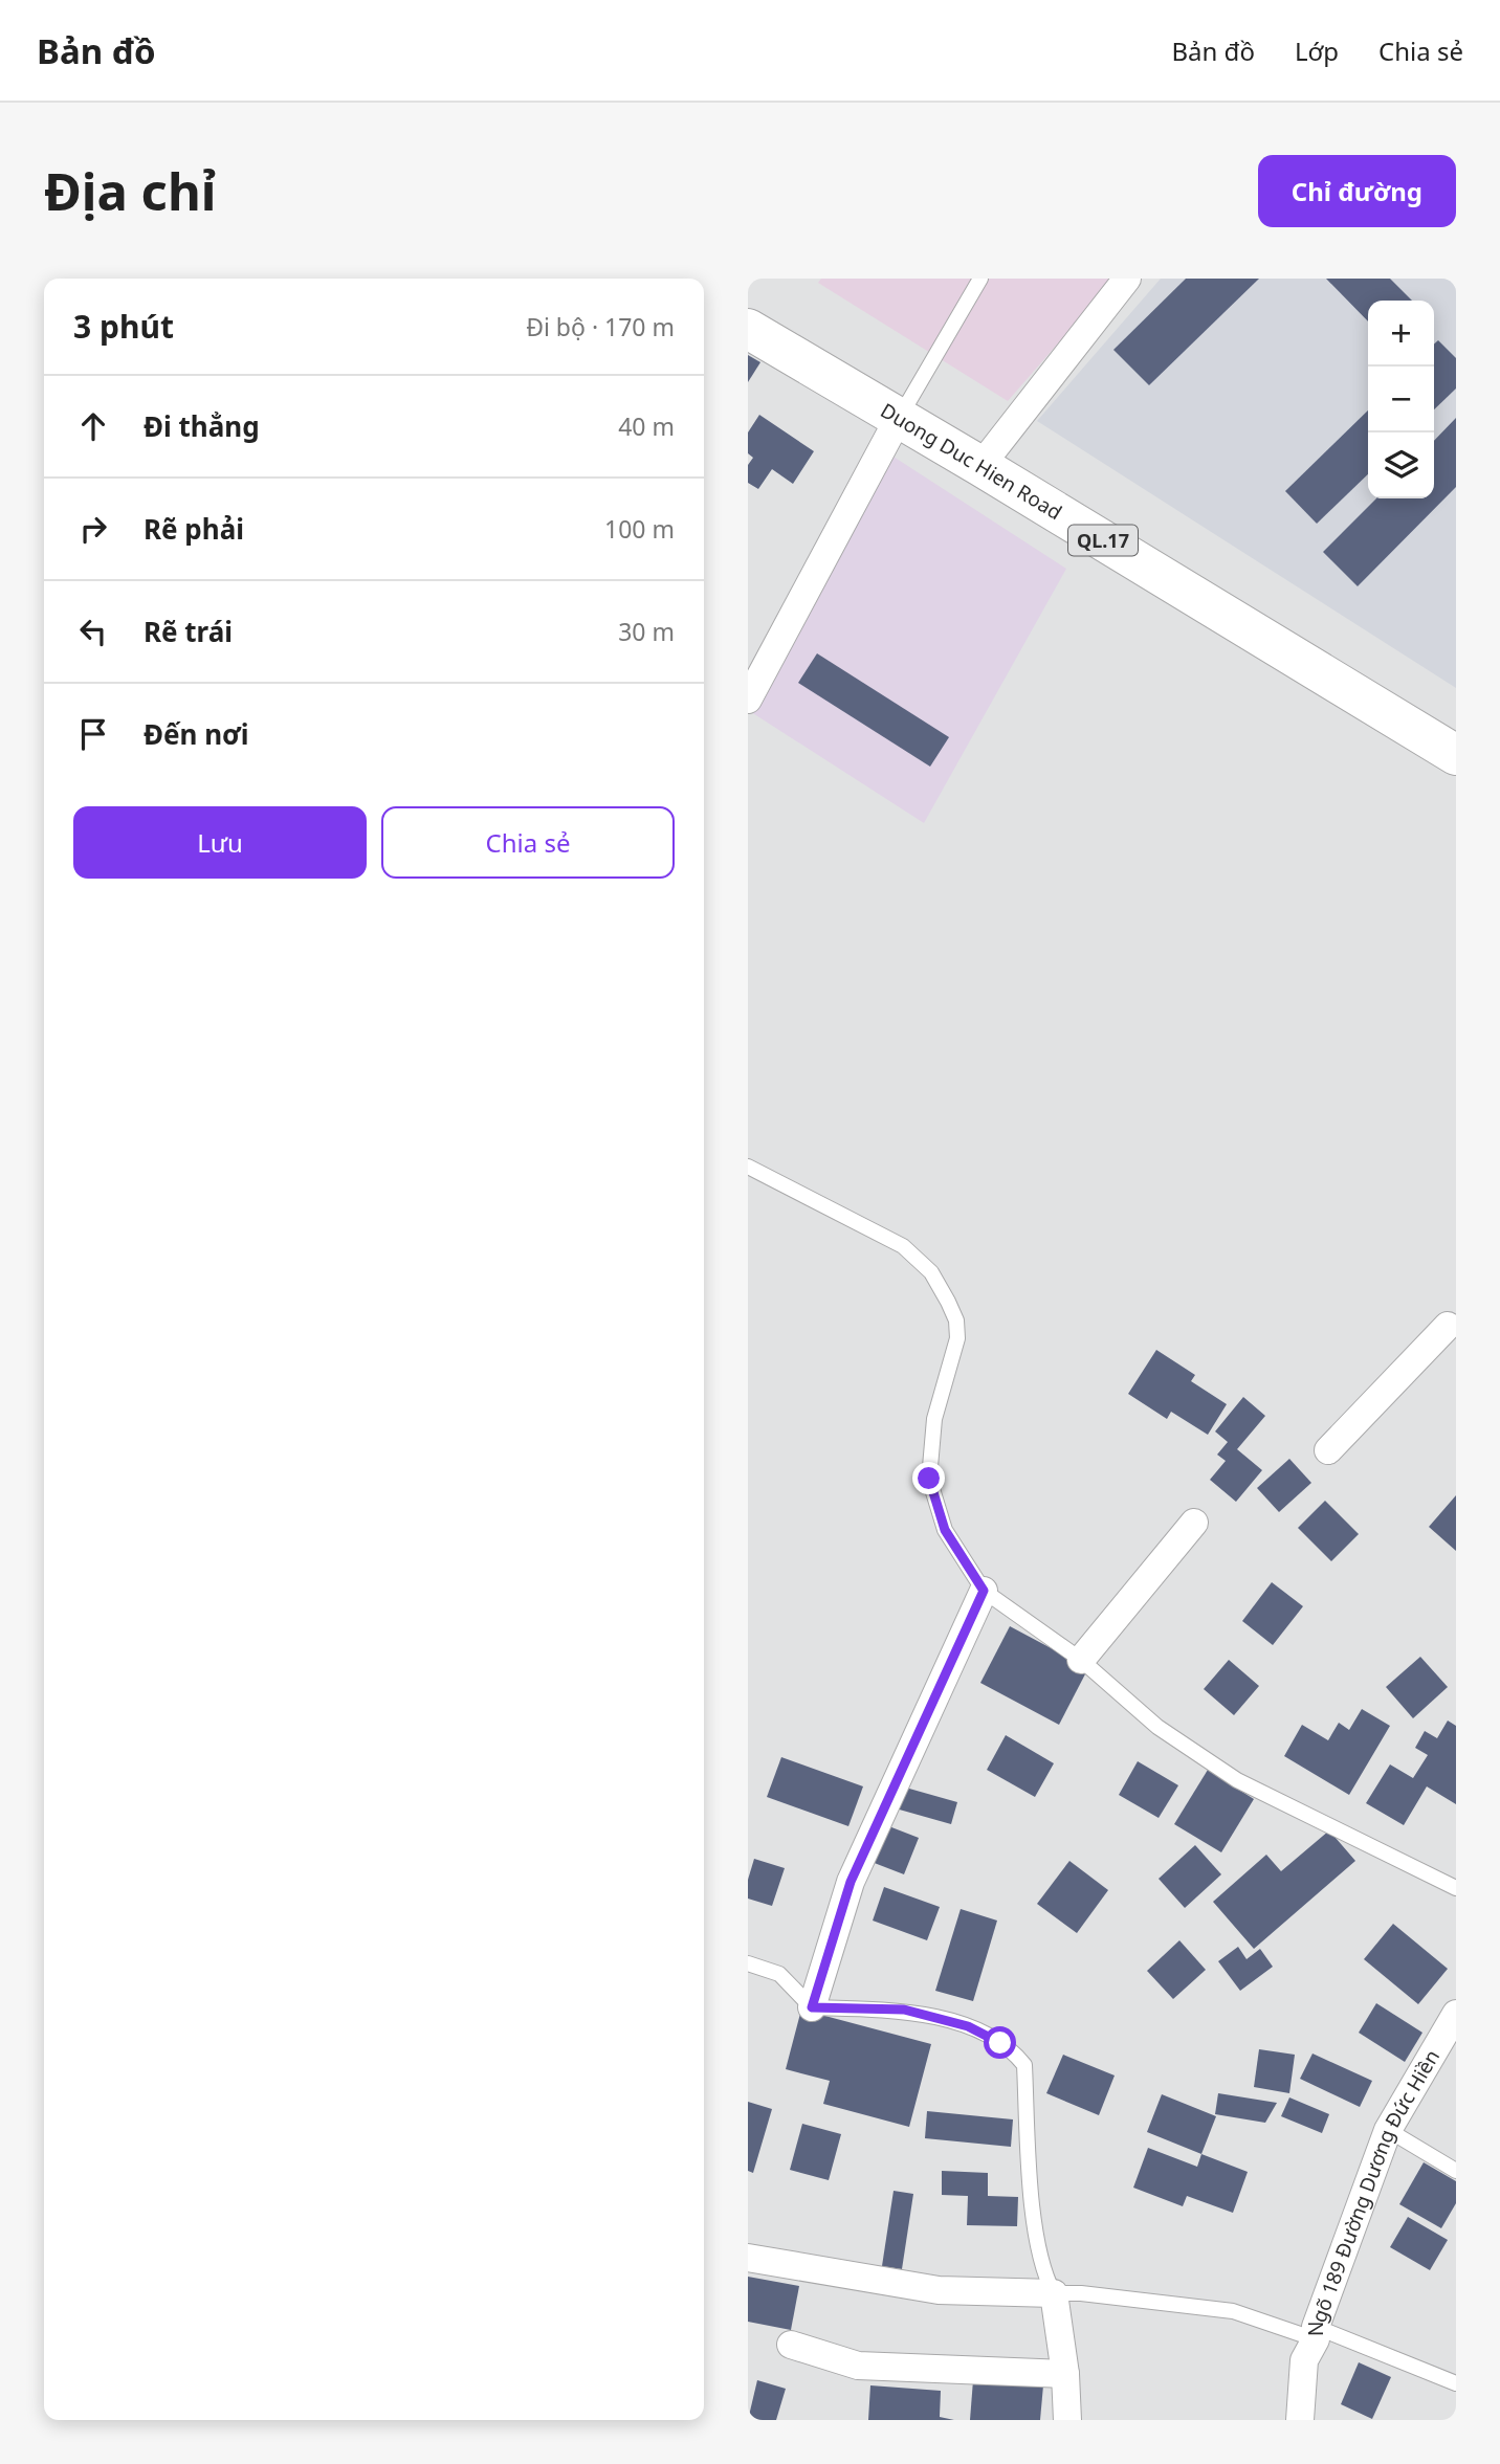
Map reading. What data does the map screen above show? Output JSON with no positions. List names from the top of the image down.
{
  "streets": {
    "highway": ["Duong Duc Hien Road", "QL.17"],
    "street": ["Ngõ 189 Đường Dương Đức Hiền"]
  },
  "page": {
    "header": "Bản đồ",
    "nav": ["Bản đồ", "Lớp", "Chia sẻ"],
    "buttons": [
      "Chỉ đường",
      ["Lưu", "Chia sẻ"]
    ],
    "title": "Địa chỉ",
    "heading": ["3 phút", "Đi bộ · 170 m"],
    "map_buttons": ["+", "−"],
    "list": [
      ["Đi thẳng", "40 m"],
      ["Rẽ phải", "100 m"],
      ["Rẽ trái", "30 m"],
      "Đến nơi"
    ]
  }
}
